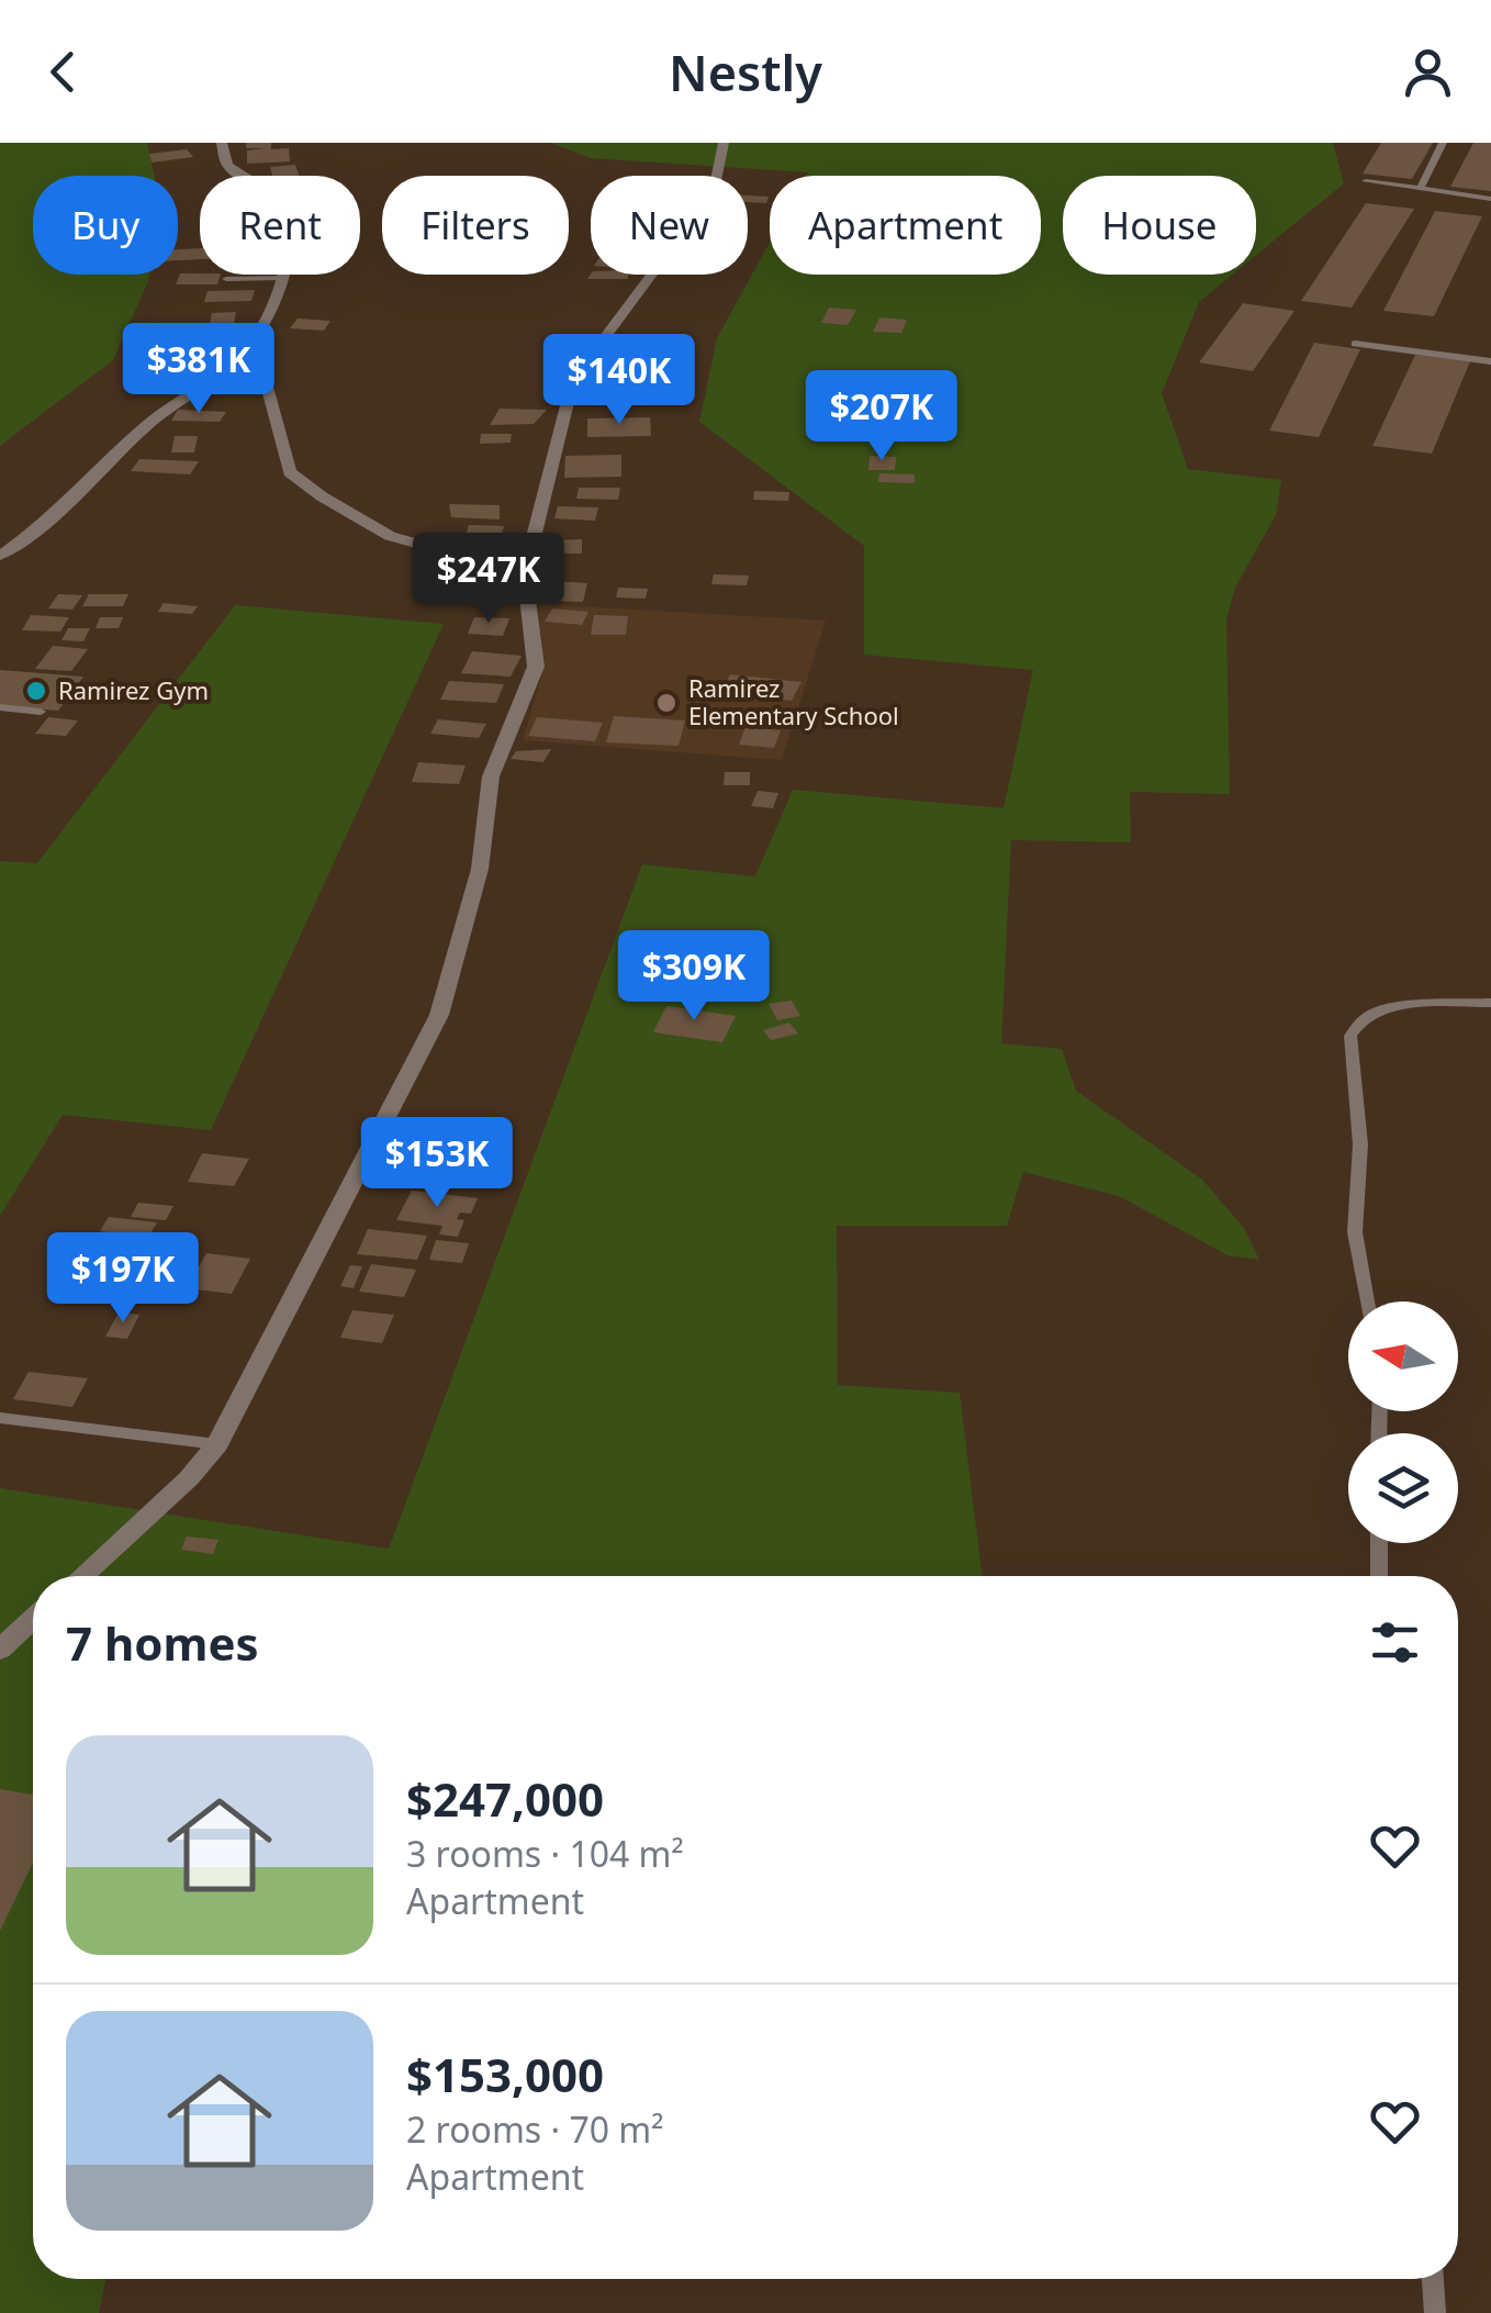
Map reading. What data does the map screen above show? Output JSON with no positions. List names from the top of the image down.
{
  "places": ["Ramirez Gym", "Ramirez Elementary School"],
  "north": "left",
  "page": {
    "header": "Nestly",
    "chip": [
      "Buy",
      "Rent",
      "Filters",
      "New",
      "Apartment",
      "House"
    ],
    "price": [
      "$381K",
      "$140K",
      "$207K",
      "$247K",
      "$309K",
      "$153K",
      "$197K"
    ],
    "heading": "7 homes",
    "list": [
      {
        "name": "$247,000",
        "note": "3 rooms · 104 m² · Apartment"
      },
      {
        "name": "$153,000",
        "note": "2 rooms · 70 m² · Apartment"
      }
    ]
  }
}
